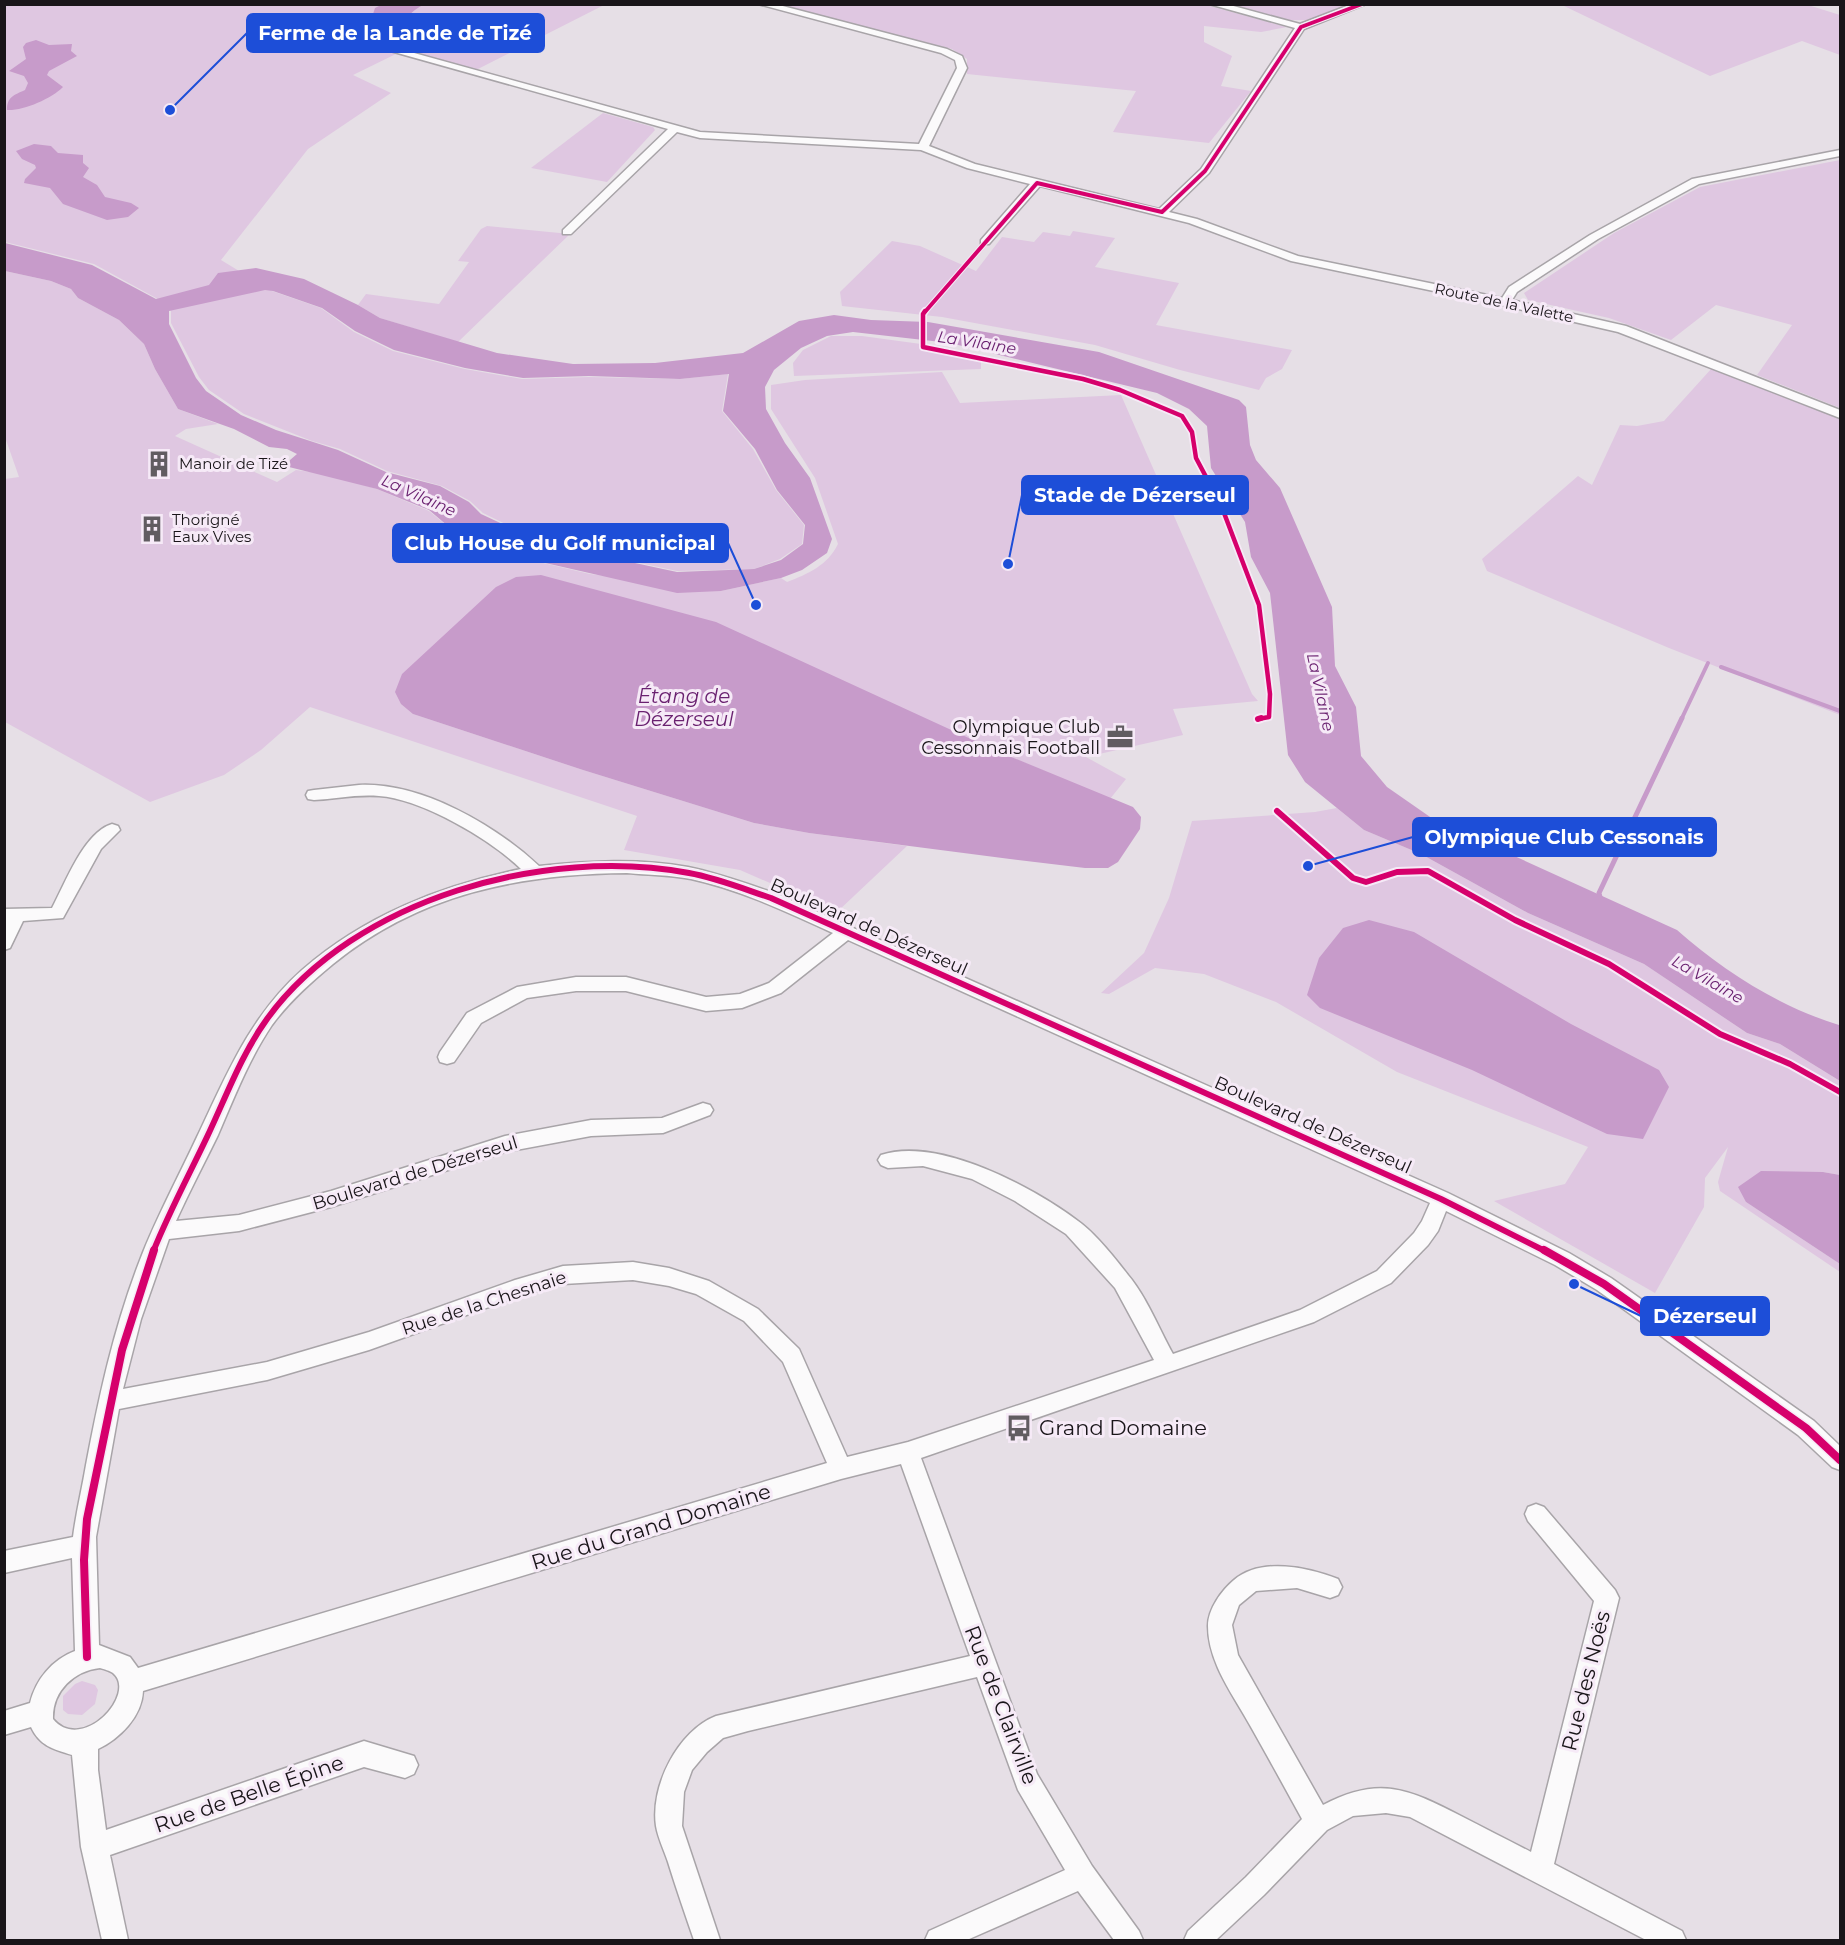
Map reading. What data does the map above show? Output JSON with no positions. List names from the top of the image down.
{
  "streets": {
    "street": [
      "Route de la Valette",
      "Boulevard de Dézerseul",
      "Rue de la Chesnaie",
      "Rue du Grand Domaine",
      "Rue des Noës",
      "Rue de Clairville",
      "Rue de Belle Épine"
    ]
  },
  "crossings": [
    ["Boulevard de Dézerseul", "Rue de la Chesnaie"],
    ["Boulevard de Dézerseul", "Rue du Grand Domaine"],
    ["Rue de la Chesnaie", "Rue du Grand Domaine"],
    ["Rue du Grand Domaine", "Rue de Clairville"]
  ],
  "water": ["La Vilaine", "Étang de Dézerseul"],
  "places": {
    "other": [
      "Ferme de la Lande de Tizé",
      "Stade de Dézerseul",
      "Club House du Golf municipal",
      "Olympique Club Cessonais",
      "Dézerseul"
    ],
    "building": ["Manoir de Tizé", "Thorigné Eaux Vives"],
    "office": ["Olympique Club Cessonnais Football"],
    "bus stop": ["Grand Domaine"]
  }
}
